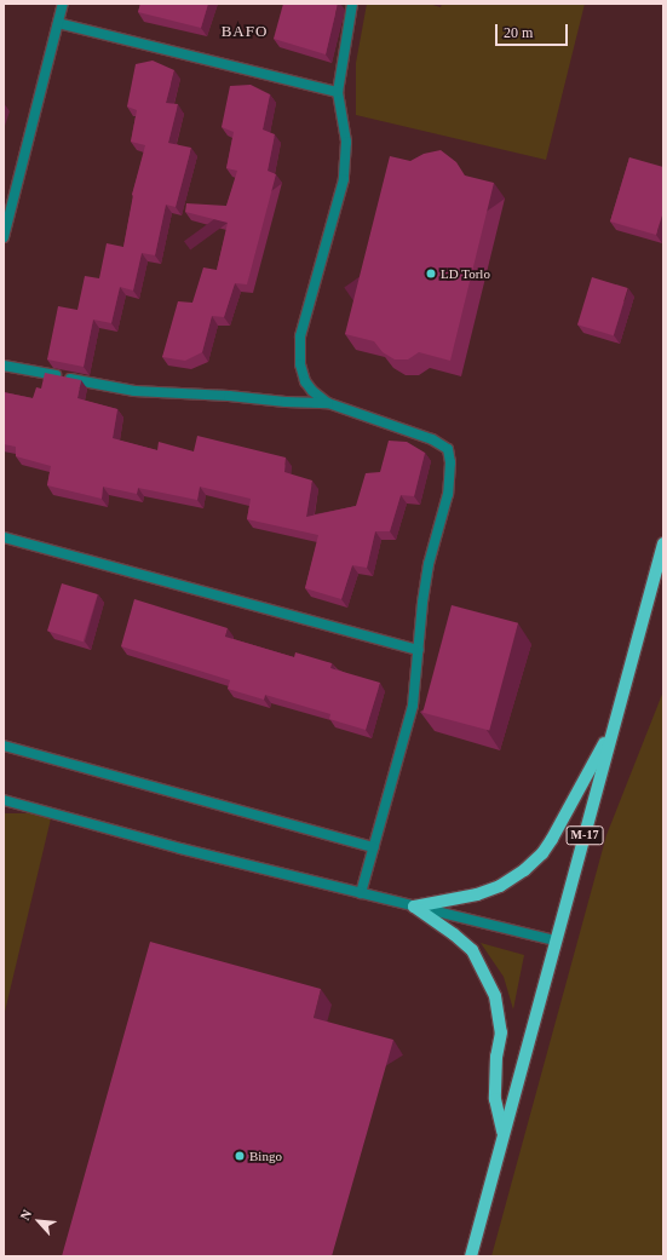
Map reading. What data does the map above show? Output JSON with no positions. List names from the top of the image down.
{
  "streets": {
    "main road": ["M-17"]
  },
  "districts": ["BAFO"],
  "places": ["LD Torlo", "Bingo"],
  "scale_bar": "20 m",
  "north": "top left"
}
